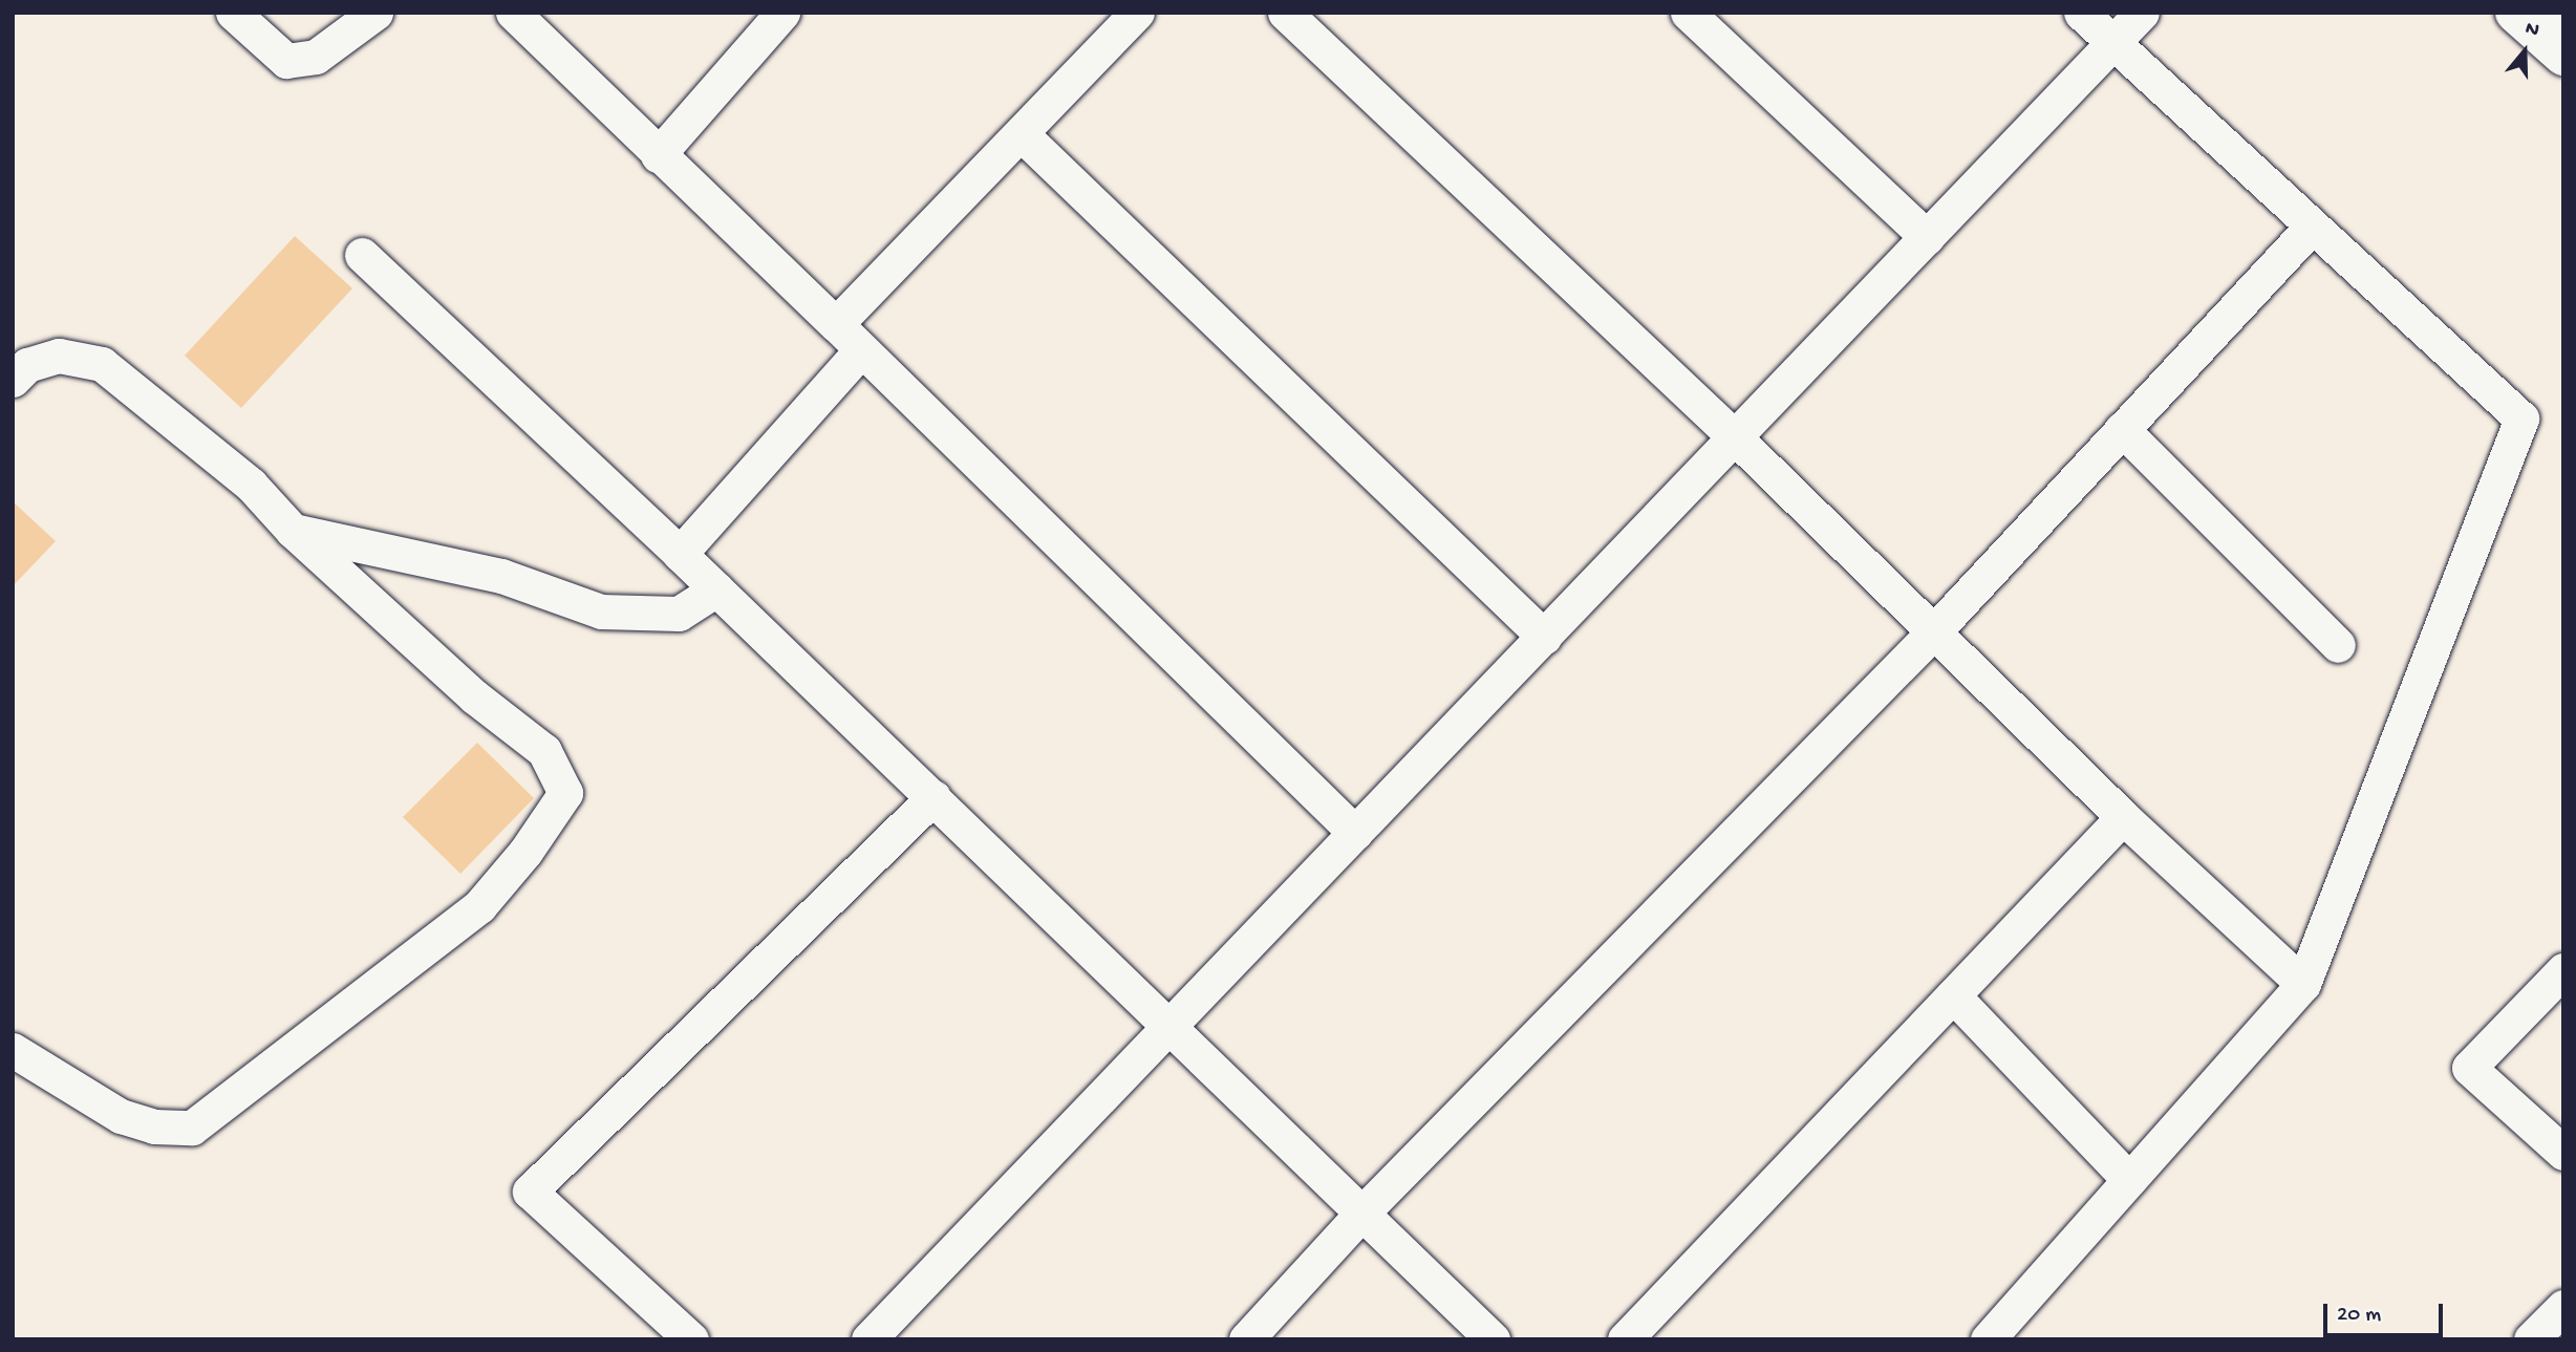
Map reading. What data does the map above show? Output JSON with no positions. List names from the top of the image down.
{
  "scale_bar": "20 m",
  "north": "top"
}
